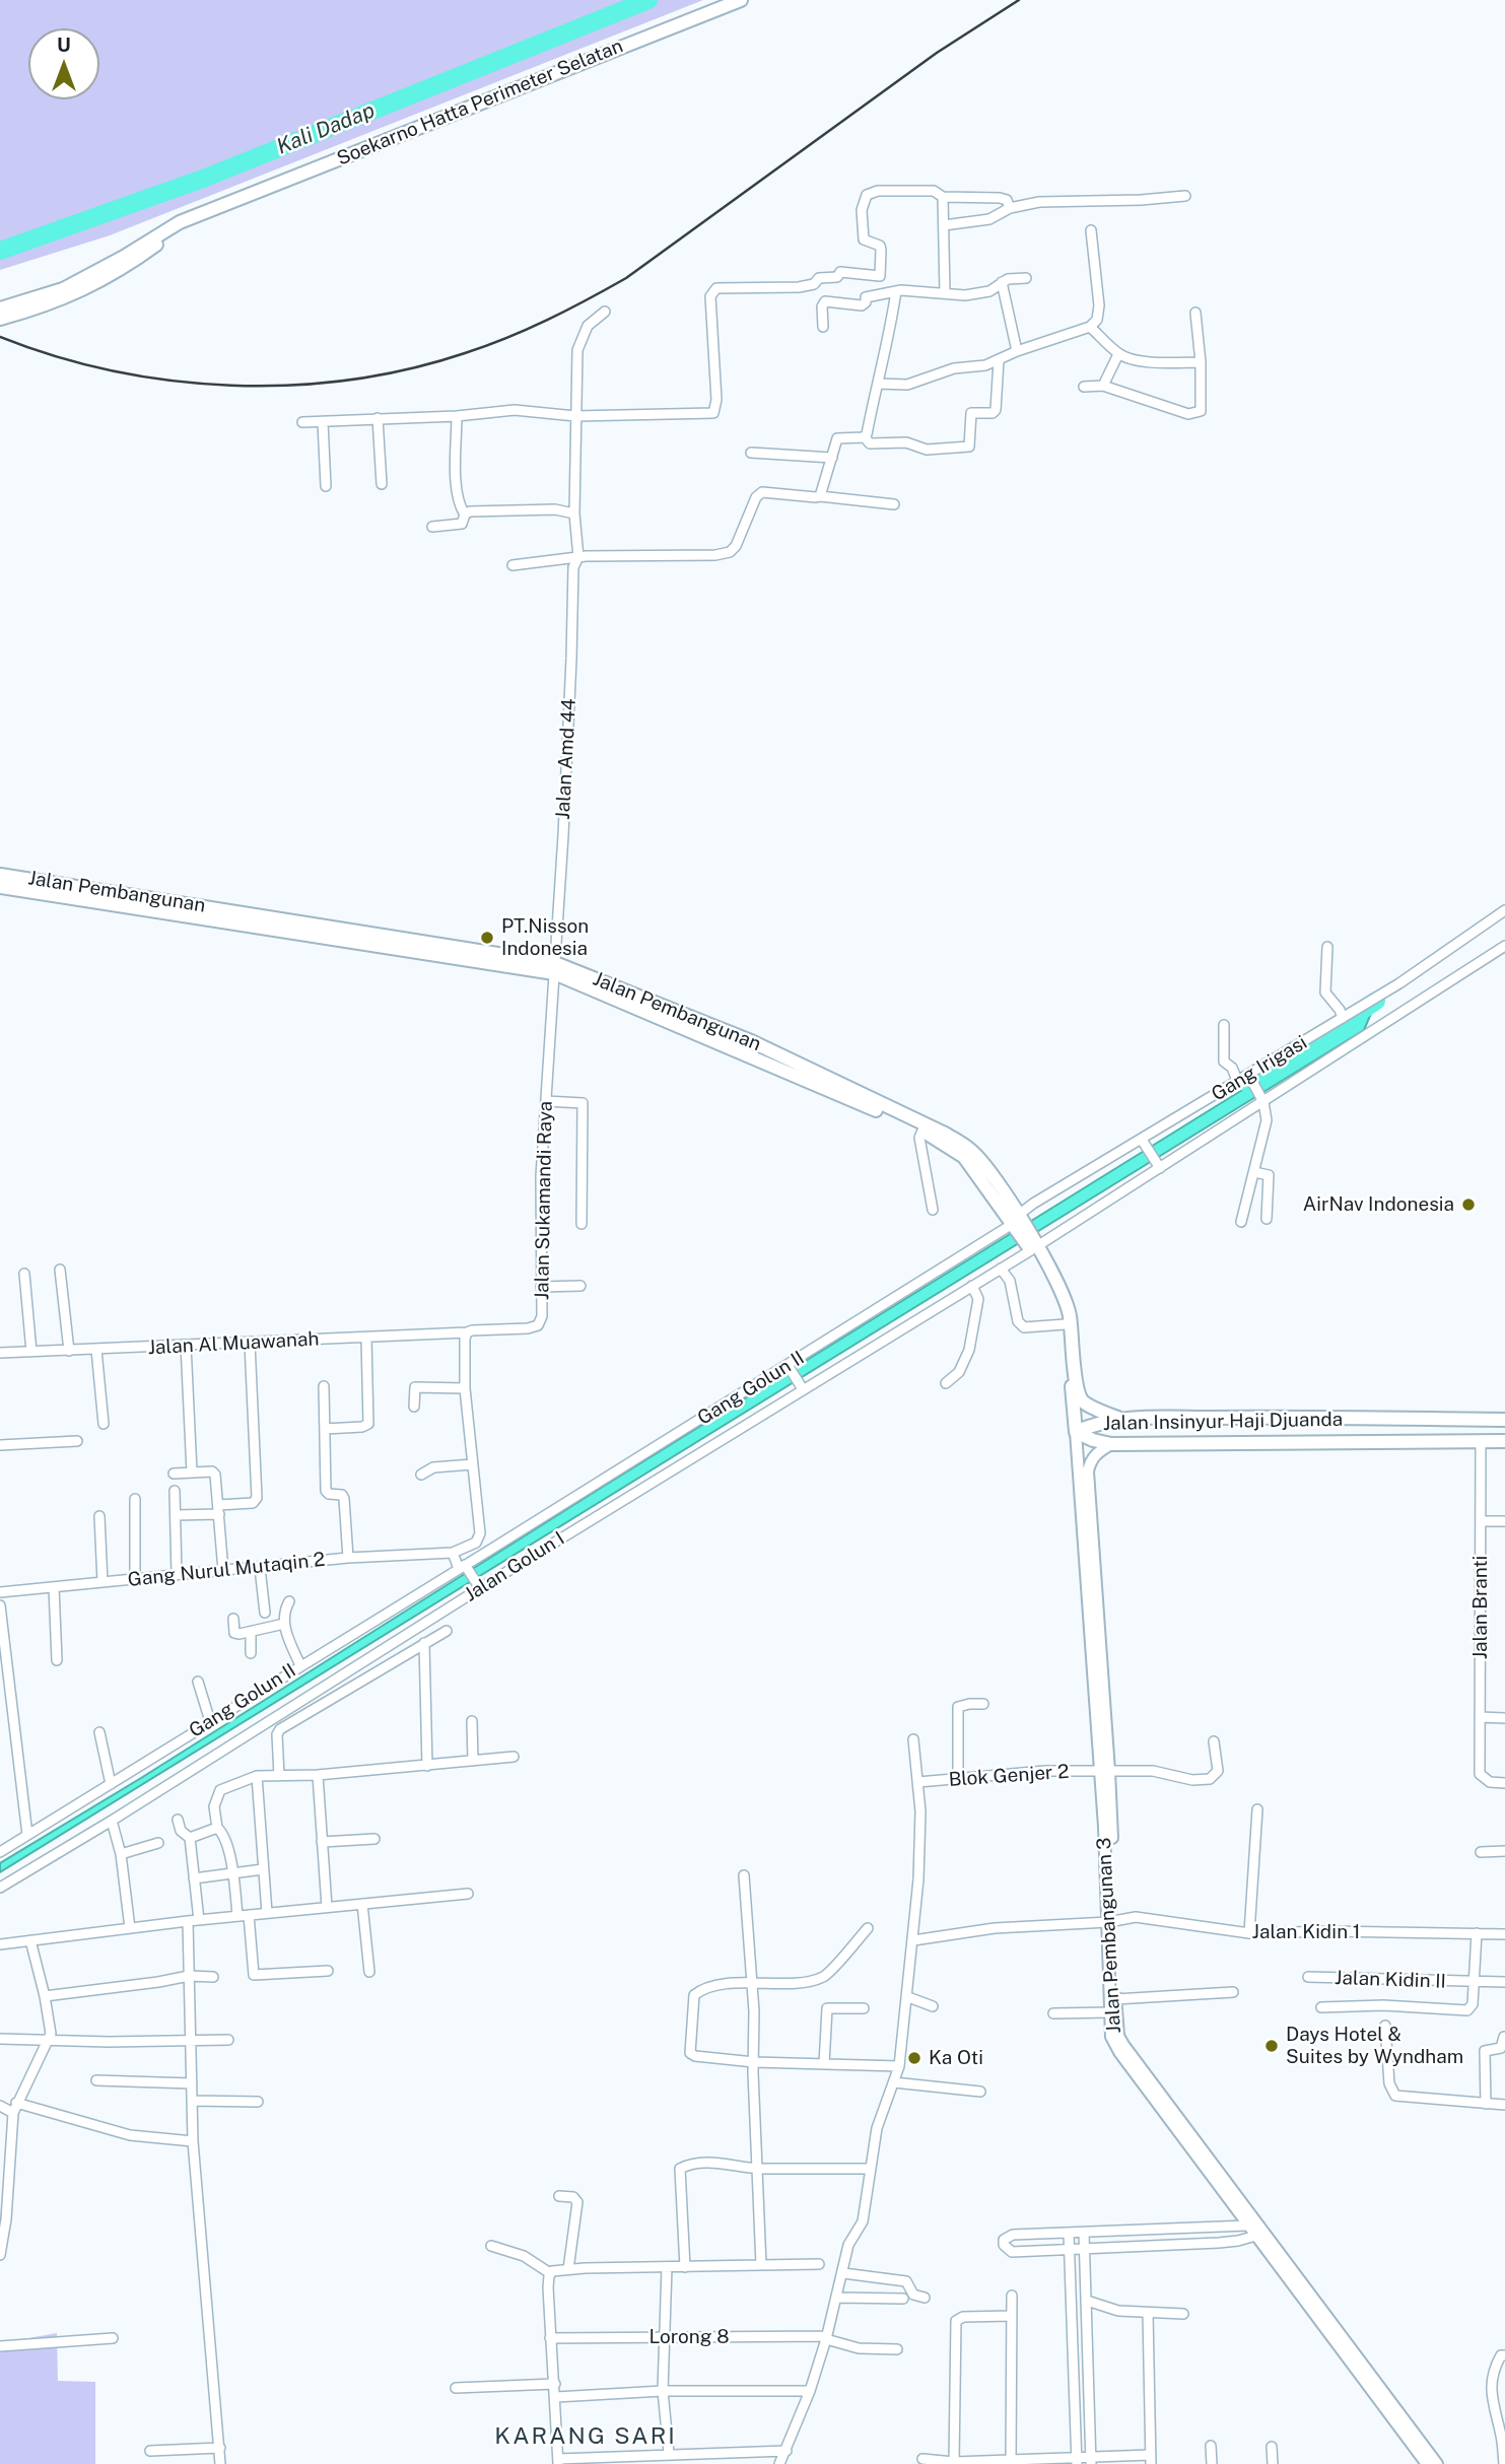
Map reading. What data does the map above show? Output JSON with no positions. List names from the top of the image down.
{
  "streets": {
    "main road": ["Soekarno Hatta Perimeter Selatan", "Jalan Pembangunan", "Jalan Insinyur Haji Djuanda"],
    "street": [
      "Jalan Amd 44",
      "Gang Irigasi",
      "Jalan Sukamandi Raya",
      "Jalan Al Muawanah",
      "Gang Golun II",
      "Jalan Golun I",
      "Gang Nurul Mutaqin 2",
      "Jalan Branti",
      "Blok Genjer 2",
      "Jalan Kidin 1",
      "Jalan Pembangunan 3",
      "Jalan Kidin II",
      "Lorong 8"
    ]
  },
  "crossings": [
    ["Jalan Amd 44", "Jalan Pembangunan"],
    ["Jalan Amd 44", "Jalan Sukamandi Raya"],
    ["Jalan Pembangunan", "Gang Irigasi"],
    ["Jalan Pembangunan", "Jalan Sukamandi Raya"],
    ["Jalan Pembangunan", "Gang Golun II"],
    ["Jalan Pembangunan", "Jalan Insinyur Haji Djuanda"],
    ["Jalan Pembangunan", "Jalan Golun I"],
    ["Jalan Pembangunan", "Jalan Pembangunan 3"],
    ["Gang Irigasi", "Gang Golun II"],
    ["Jalan Sukamandi Raya", "Jalan Al Muawanah"],
    ["Jalan Insinyur Haji Djuanda", "Jalan Branti"],
    ["Jalan Insinyur Haji Djuanda", "Jalan Pembangunan 3"],
    ["Blok Genjer 2", "Jalan Pembangunan 3"],
    ["Jalan Kidin 1", "Jalan Pembangunan 3"]
  ],
  "districts": ["KARANG SARI"],
  "water": ["Kali Dadap"],
  "places": [
    "PT.Nisson Indonesia",
    "AirNav Indonesia",
    "Days Hotel & Suites by Wyndham",
    "Ka Oti"
  ],
  "north": "top"
}
